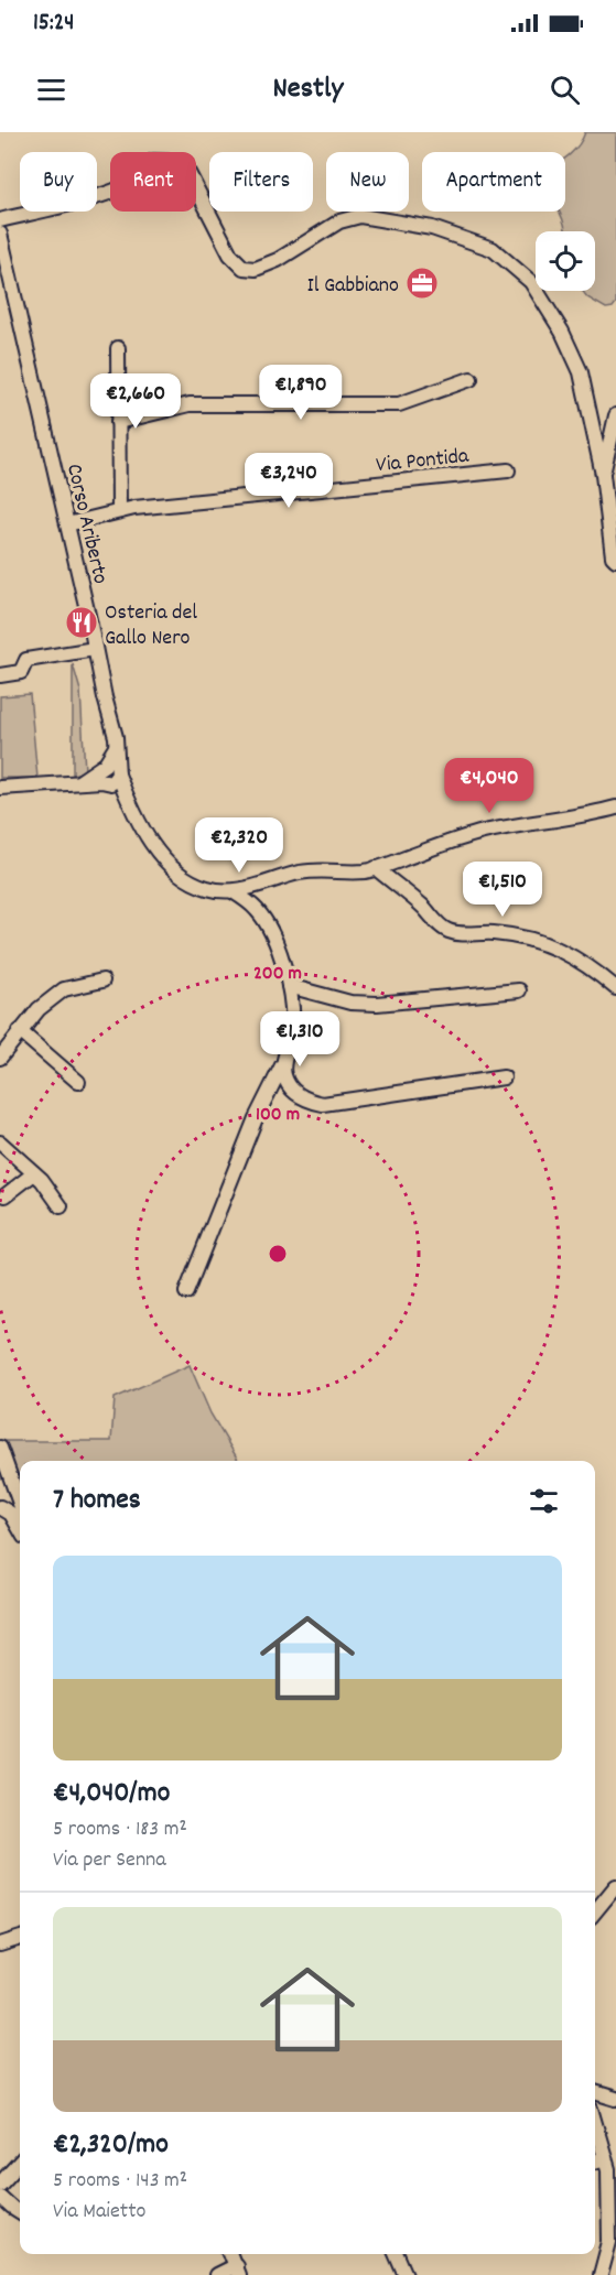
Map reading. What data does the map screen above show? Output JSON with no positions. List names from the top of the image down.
{
  "streets": {
    "street": ["Via Pontida", "Corso Ariberto"]
  },
  "crossings": [
    ["Via Pontida", "Corso Ariberto"]
  ],
  "places": {
    "office": ["Il Gabbiano"],
    "restaurant": ["Osteria del Gallo Nero"]
  },
  "page": {
    "status": "15:24",
    "header": "Nestly",
    "chip": [
      "Buy",
      "Rent",
      "Filters",
      "New",
      "Apartment"
    ],
    "price": [
      "€1,890",
      "€2,660",
      "€3,240",
      "€4,040",
      "€2,320",
      "€1,510",
      "€1,310"
    ],
    "heading": "7 homes",
    "list": [
      {
        "name": "€4,040/mo",
        "note": "5 rooms · 183 m² · Via per Senna"
      },
      {
        "name": "€2,320/mo",
        "note": "5 rooms · 143 m² · Via Maietto"
      }
    ]
  },
  "rings": ["200 m", "100 m"]
}
